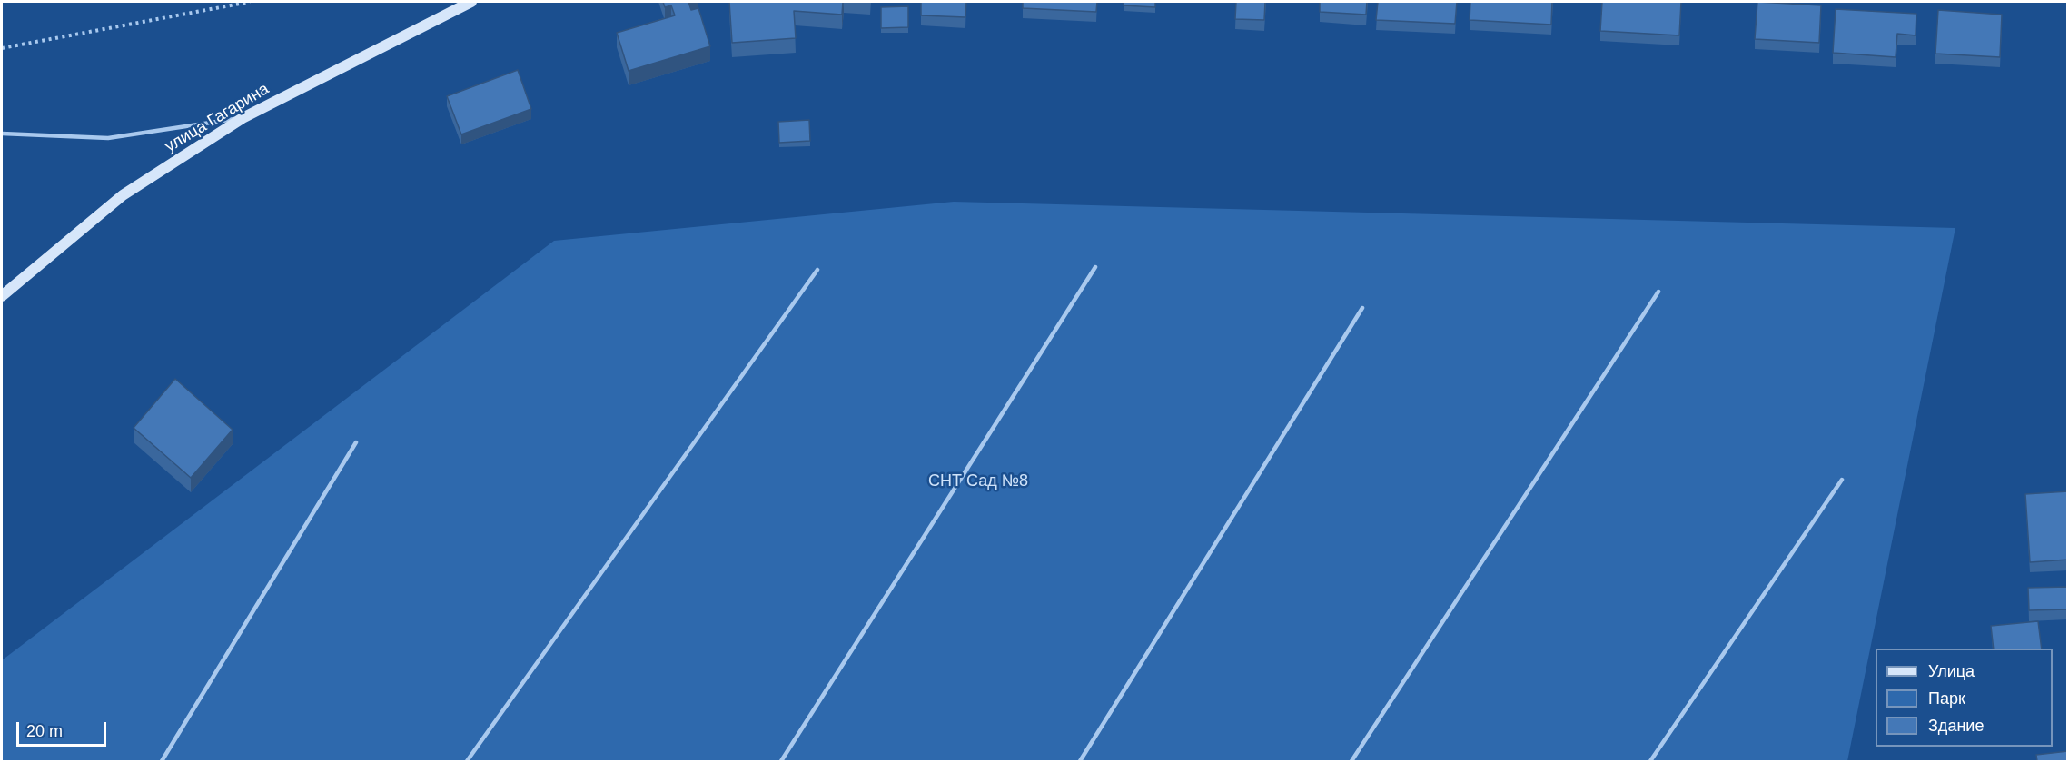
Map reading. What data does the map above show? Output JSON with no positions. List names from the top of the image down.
{
  "streets": {
    "main road": ["улица Гагарина"]
  },
  "parks": ["СНТ Сад №8"],
  "legend": ["Улица", "Парк", "Здание"],
  "scale_bar": "20 m"
}
